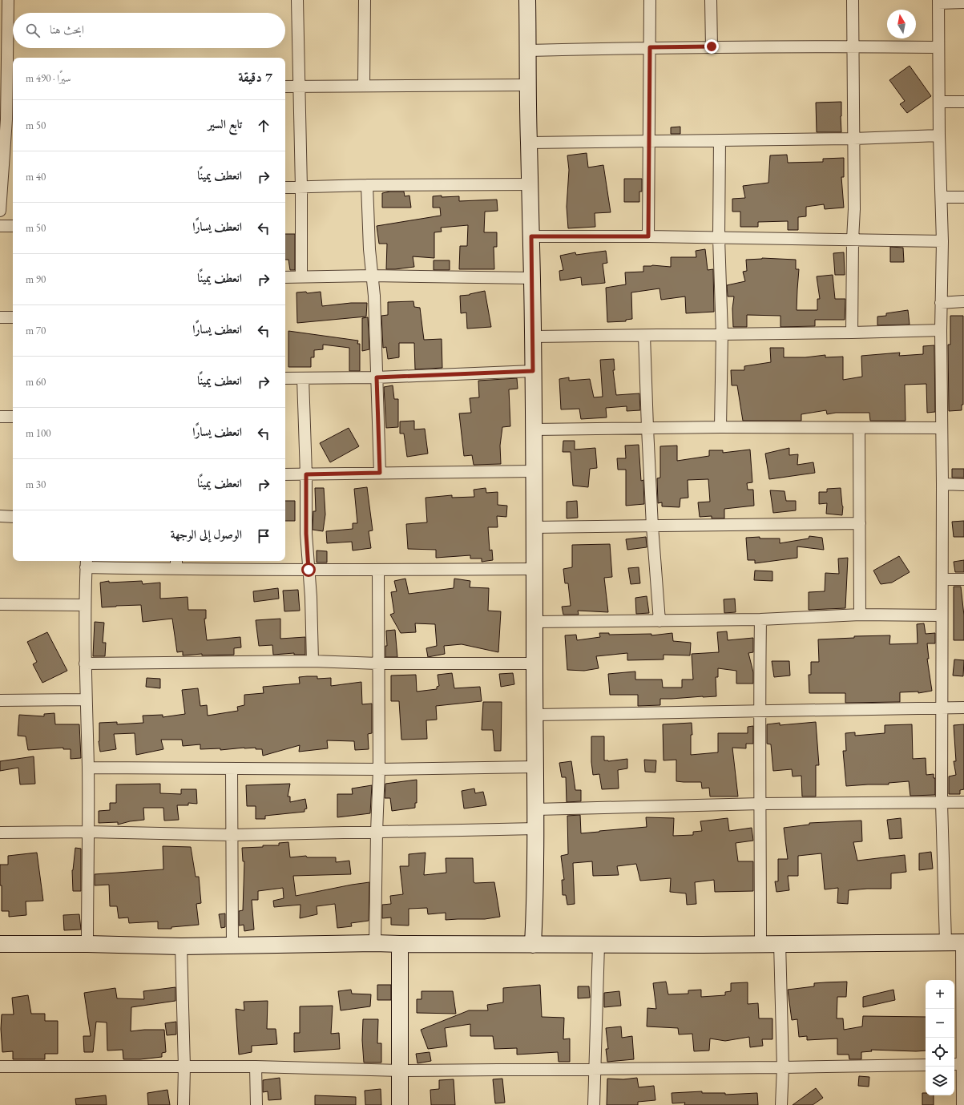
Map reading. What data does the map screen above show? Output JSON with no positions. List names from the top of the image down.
{
  "north": "top",
  "page": {
    "search": "ابحث هنا",
    "heading": ["7 دقيقة", "سيرًا · 490 m"],
    "list": [
      ["تابع السير", "50 m"],
      ["انعطف يمينًا", "40 m"],
      ["انعطف يسارًا", "50 m"],
      ["انعطف يمينًا", "90 m"],
      ["انعطف يسارًا", "70 m"],
      ["انعطف يمينًا", "60 m"],
      ["انعطف يسارًا", "100 m"],
      ["انعطف يمينًا", "30 m"],
      "الوصول إلى الوجهة"
    ],
    "map_buttons": ["+", "−"]
  }
}
